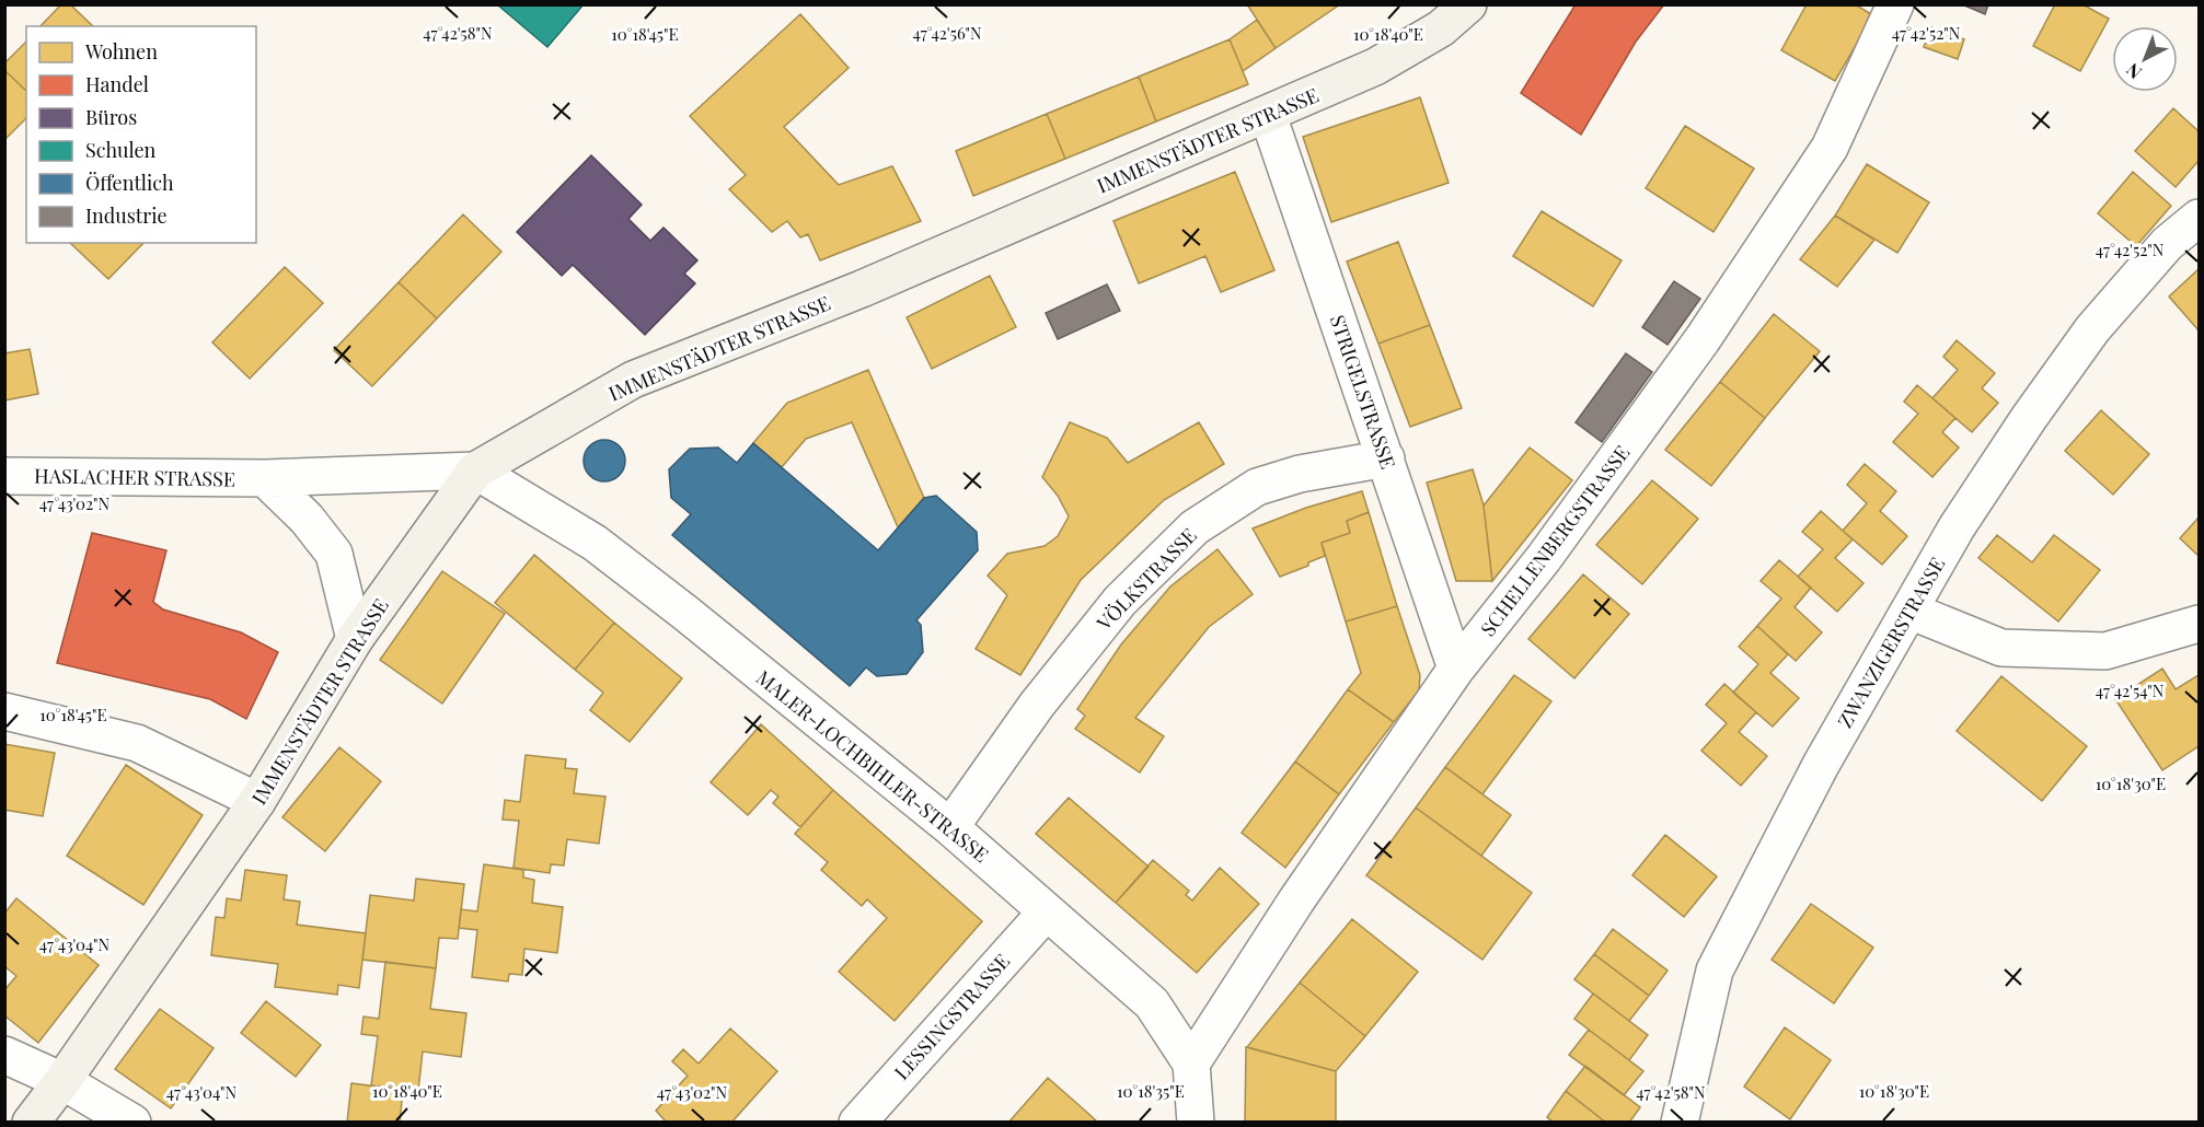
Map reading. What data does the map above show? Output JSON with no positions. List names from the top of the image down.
{
  "streets": {
    "street": [
      "IMMENSTÄDTER STRASSE",
      "STRIGELSTRASSE",
      "HASLACHER STRASSE",
      "SCHELLENBERGSTRASSE",
      "VÖLKSTRASSE",
      "ZWANZIGERSTRASSE",
      "MALER-LOCHBIHLER-STRASSE",
      "LESSINGSTRASSE"
    ]
  },
  "crossings": [
    ["IMMENSTÄDTER STRASSE", "STRIGELSTRASSE"],
    ["IMMENSTÄDTER STRASSE", "HASLACHER STRASSE"],
    ["IMMENSTÄDTER STRASSE", "MALER-LOCHBIHLER-STRASSE"],
    ["STRIGELSTRASSE", "SCHELLENBERGSTRASSE"],
    ["STRIGELSTRASSE", "VÖLKSTRASSE"],
    ["HASLACHER STRASSE", "MALER-LOCHBIHLER-STRASSE"],
    ["SCHELLENBERGSTRASSE", "MALER-LOCHBIHLER-STRASSE"],
    ["VÖLKSTRASSE", "MALER-LOCHBIHLER-STRASSE"],
    ["MALER-LOCHBIHLER-STRASSE", "LESSINGSTRASSE"]
  ],
  "legend": [
    "Wohnen",
    "Handel",
    "Büros",
    "Schulen",
    "Öffentlich",
    "Industrie"
  ],
  "north": "bottom left",
  "coordinates": [
    "47°42'56\"N",
    "47°42'58\"N",
    "47°42'52\"N",
    "10°18'45\"E",
    "10°18'40\"E",
    "47°43'02\"N",
    "47°42'54\"N",
    "10°18'30\"E",
    "47°43'04\"N",
    "10°18'35\"E"
  ]
}
